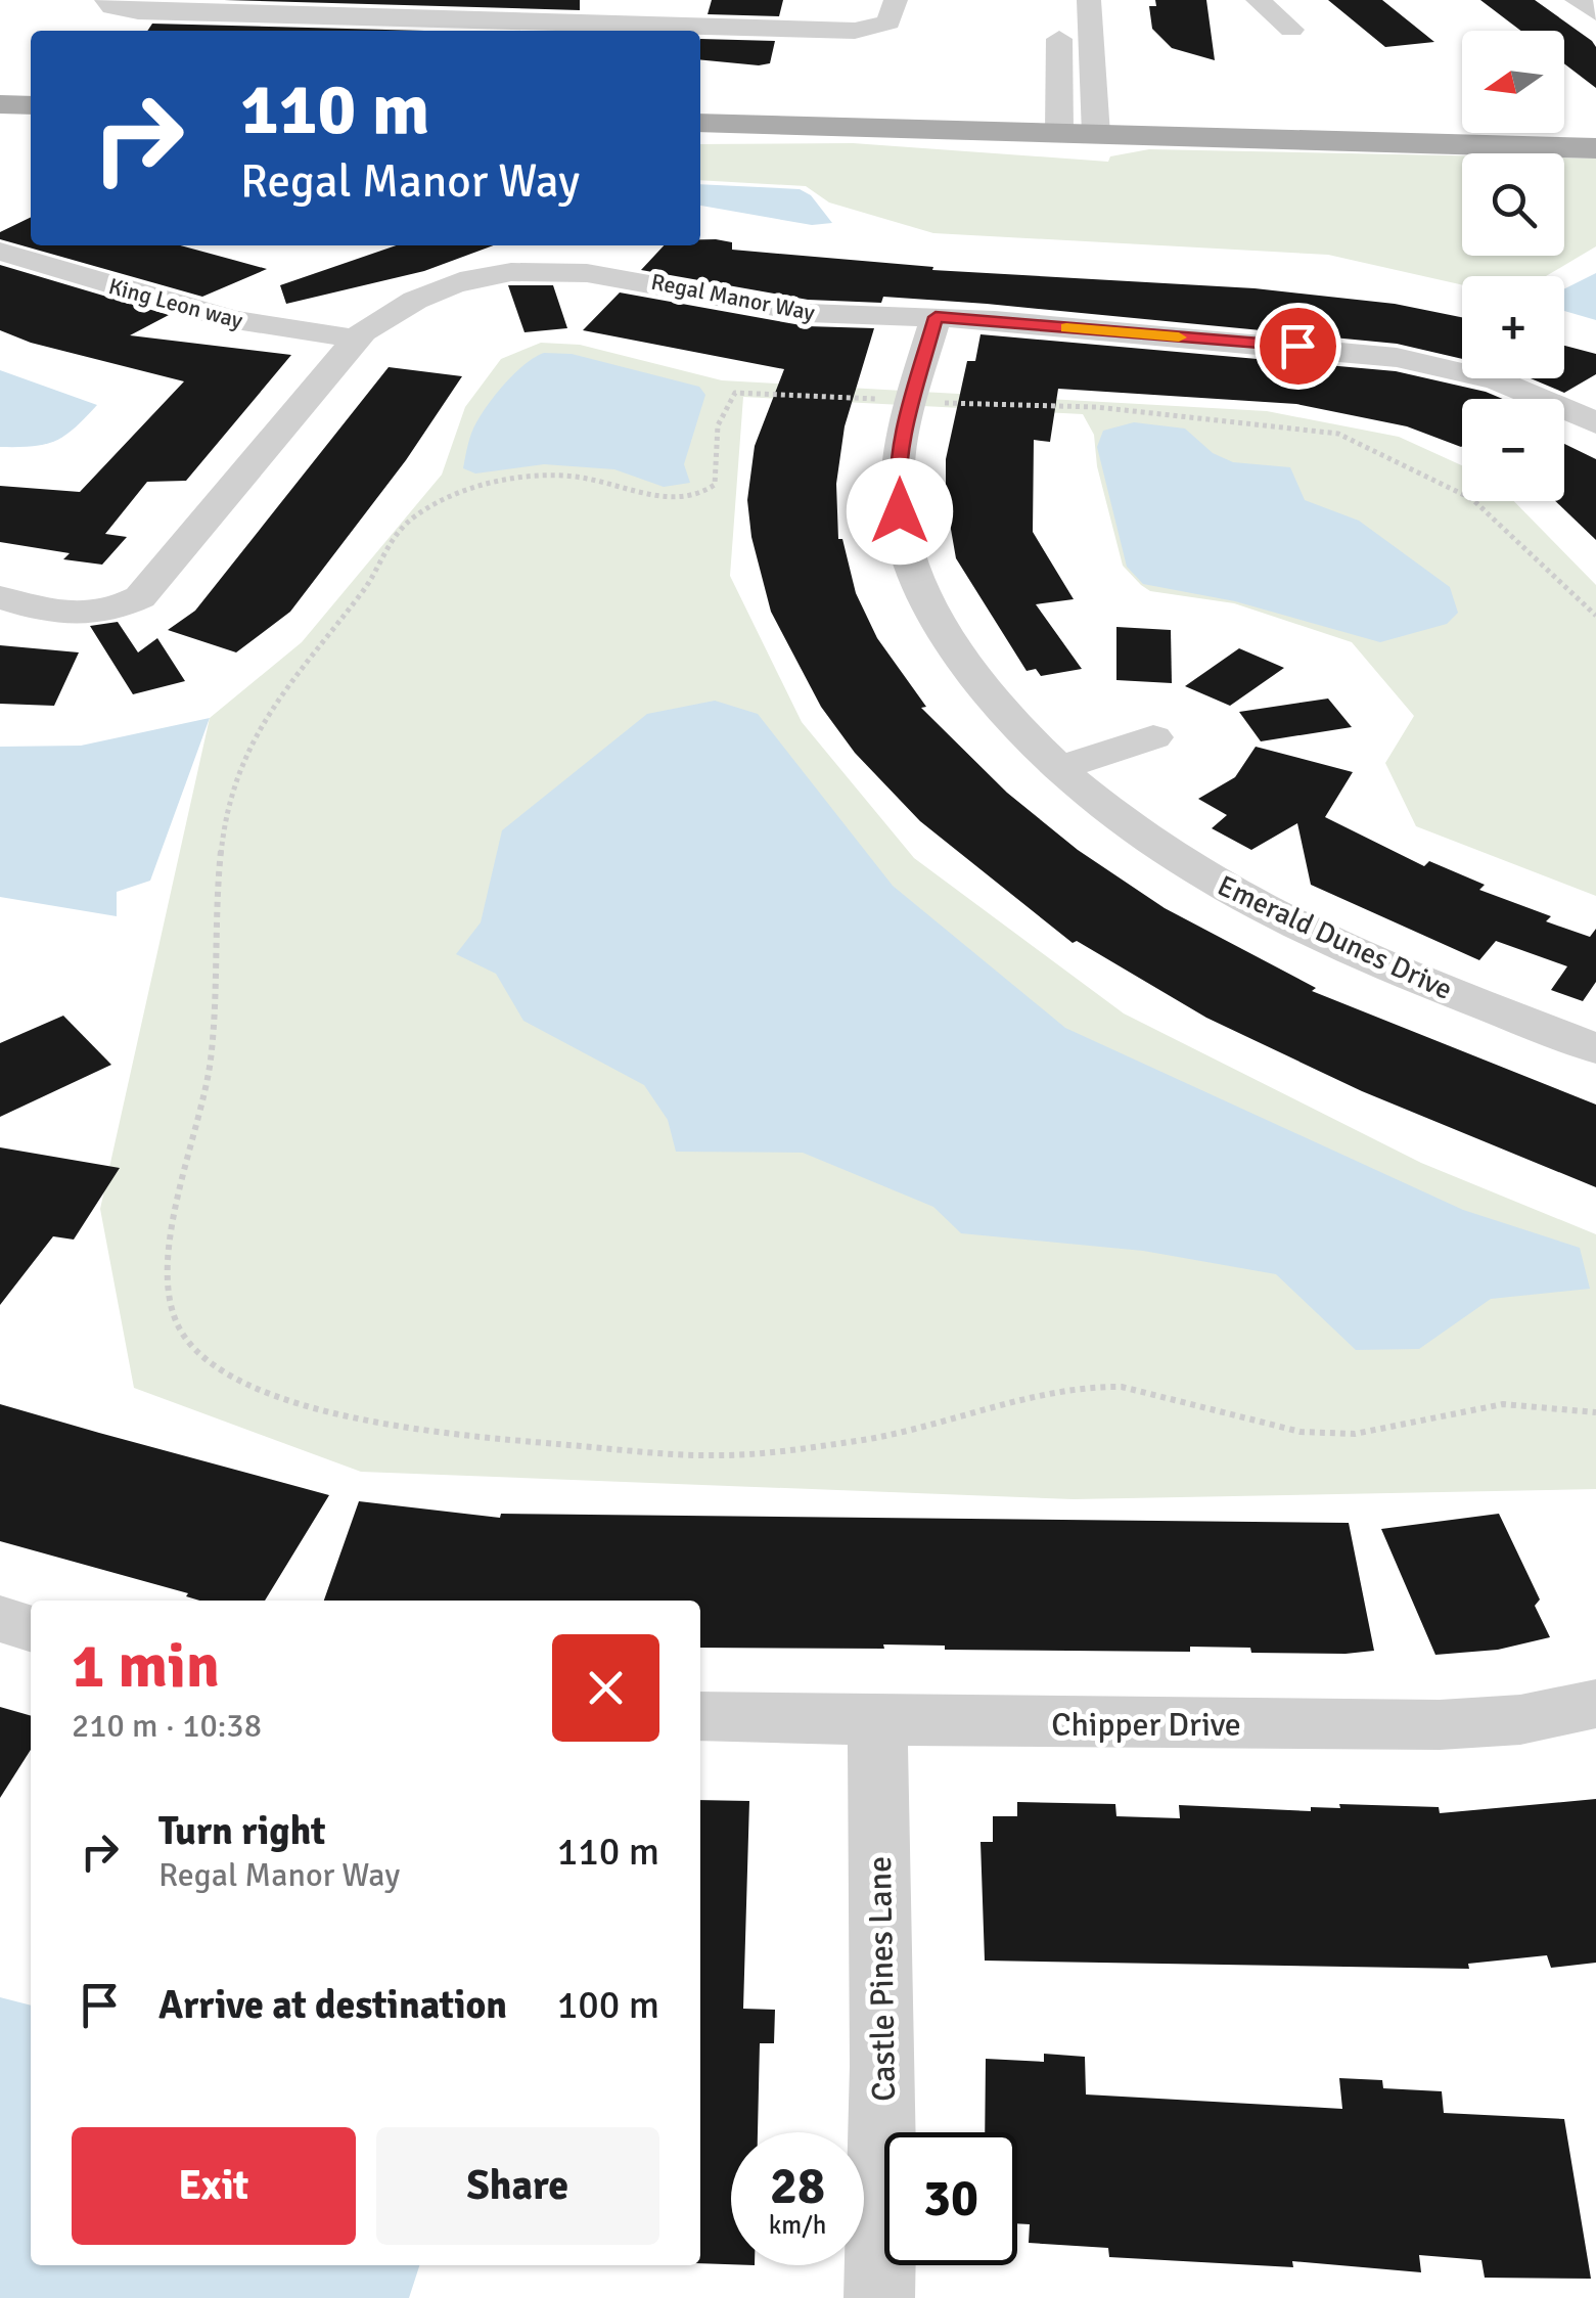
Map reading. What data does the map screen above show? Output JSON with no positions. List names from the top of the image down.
{
  "streets": {
    "street": [
      "Regal Manor Way",
      "King Leon way",
      "Emerald Dunes Drive",
      "Chipper Drive",
      "Castle Pines Lane"
    ]
  },
  "crossings": [
    ["Regal Manor Way", "King Leon way"],
    ["Regal Manor Way", "Emerald Dunes Drive"],
    ["Chipper Drive", "Castle Pines Lane"]
  ],
  "north": "left",
  "page": {
    "map_buttons": ["+", "−"],
    "turn": ["110 m", "Regal Manor Way"],
    "heading": ["1 min", "210 m · 10:38"],
    "list": [
      {
        "name": "Turn right",
        "note": "Regal Manor Way",
        "value": "110 m"
      },
      {
        "name": "Arrive at destination",
        "value": "100 m"
      }
    ],
    "buttons": ["Exit", "Share"],
    "speed": "28 km/h",
    "limit": "30"
  }
}
